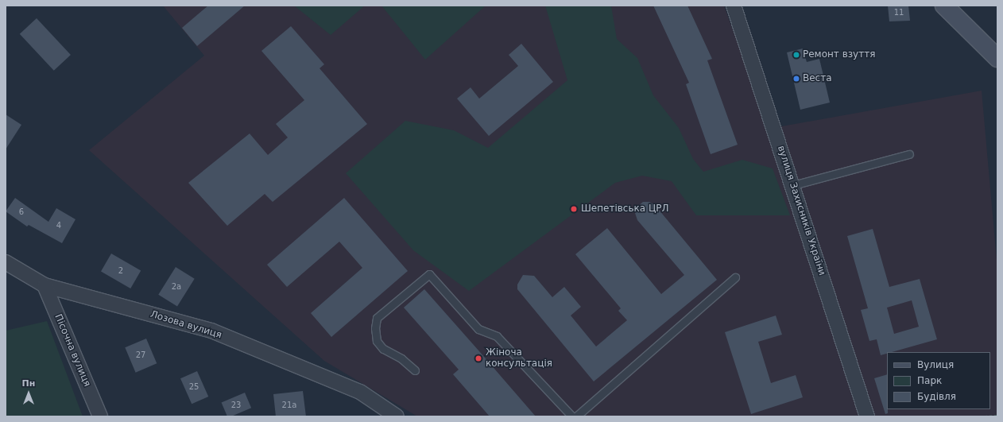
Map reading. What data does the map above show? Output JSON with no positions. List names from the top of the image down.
{
  "streets": {
    "street": ["вулиця Захисників України", "Лозова вулиця", "Пісочна вулиця"]
  },
  "crossings": [
    ["Лозова вулиця", "Пісочна вулиця"]
  ],
  "places": [
    "Ремонт взуття",
    "Веста",
    "Шепетівська ЦРЛ",
    "Жіноча консультація"
  ],
  "house_numbers": [
    "11",
    "6",
    "4",
    "2",
    "2а",
    "27",
    "25",
    "23",
    "21а"
  ],
  "legend": ["Вулиця", "Парк", "Будівля"],
  "north": "top"
}
